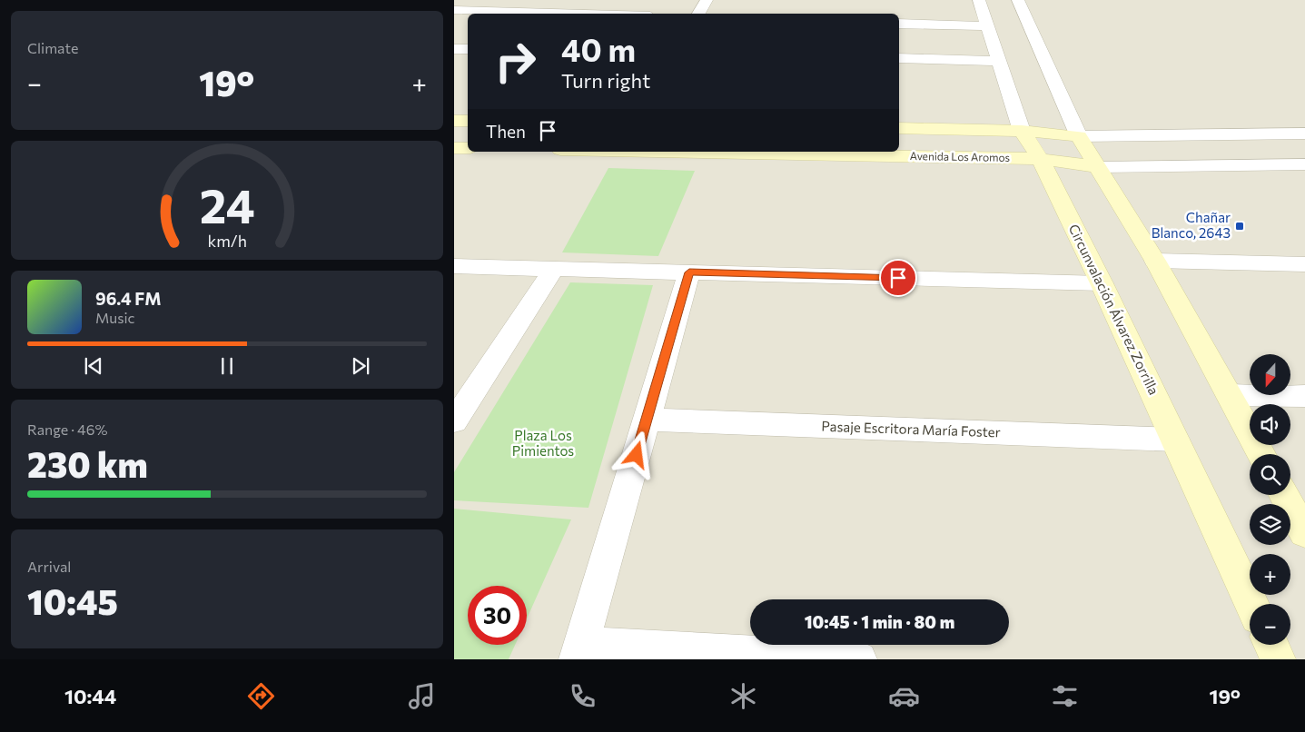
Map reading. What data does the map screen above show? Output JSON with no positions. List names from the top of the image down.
{
  "streets": {
    "main road": ["Avenida Los Aromos", "Circunvalación Álvarez Zorrilla"],
    "street": ["Pasaje Escritora María Foster"]
  },
  "crossings": [
    ["Avenida Los Aromos", "Circunvalación Álvarez Zorrilla"],
    ["Circunvalación Álvarez Zorrilla", "Pasaje Escritora María Foster"]
  ],
  "parks": ["Plaza Los Pimientos"],
  "places": {
    "transit": ["Chañar Blanco, 2643"]
  },
  "north": "bottom",
  "page": {
    "tile": [
      "Climate",
      ["Range · 46%", "230 km"],
      ["Arrival", "10:45"]
    ],
    "turn": ["40 m", "Turn right"],
    "heat": ["−", "19°", "+"],
    "then": "Then",
    "song": ["96.4 FM", "Music"],
    "map_buttons": ["+", "−"],
    "limit": "30",
    "trip": "10:45 · 1 min · 80 m",
    "tabs": ["10:44", "19°"],
    "gauge": ["24", "km/h"]
  }
}
